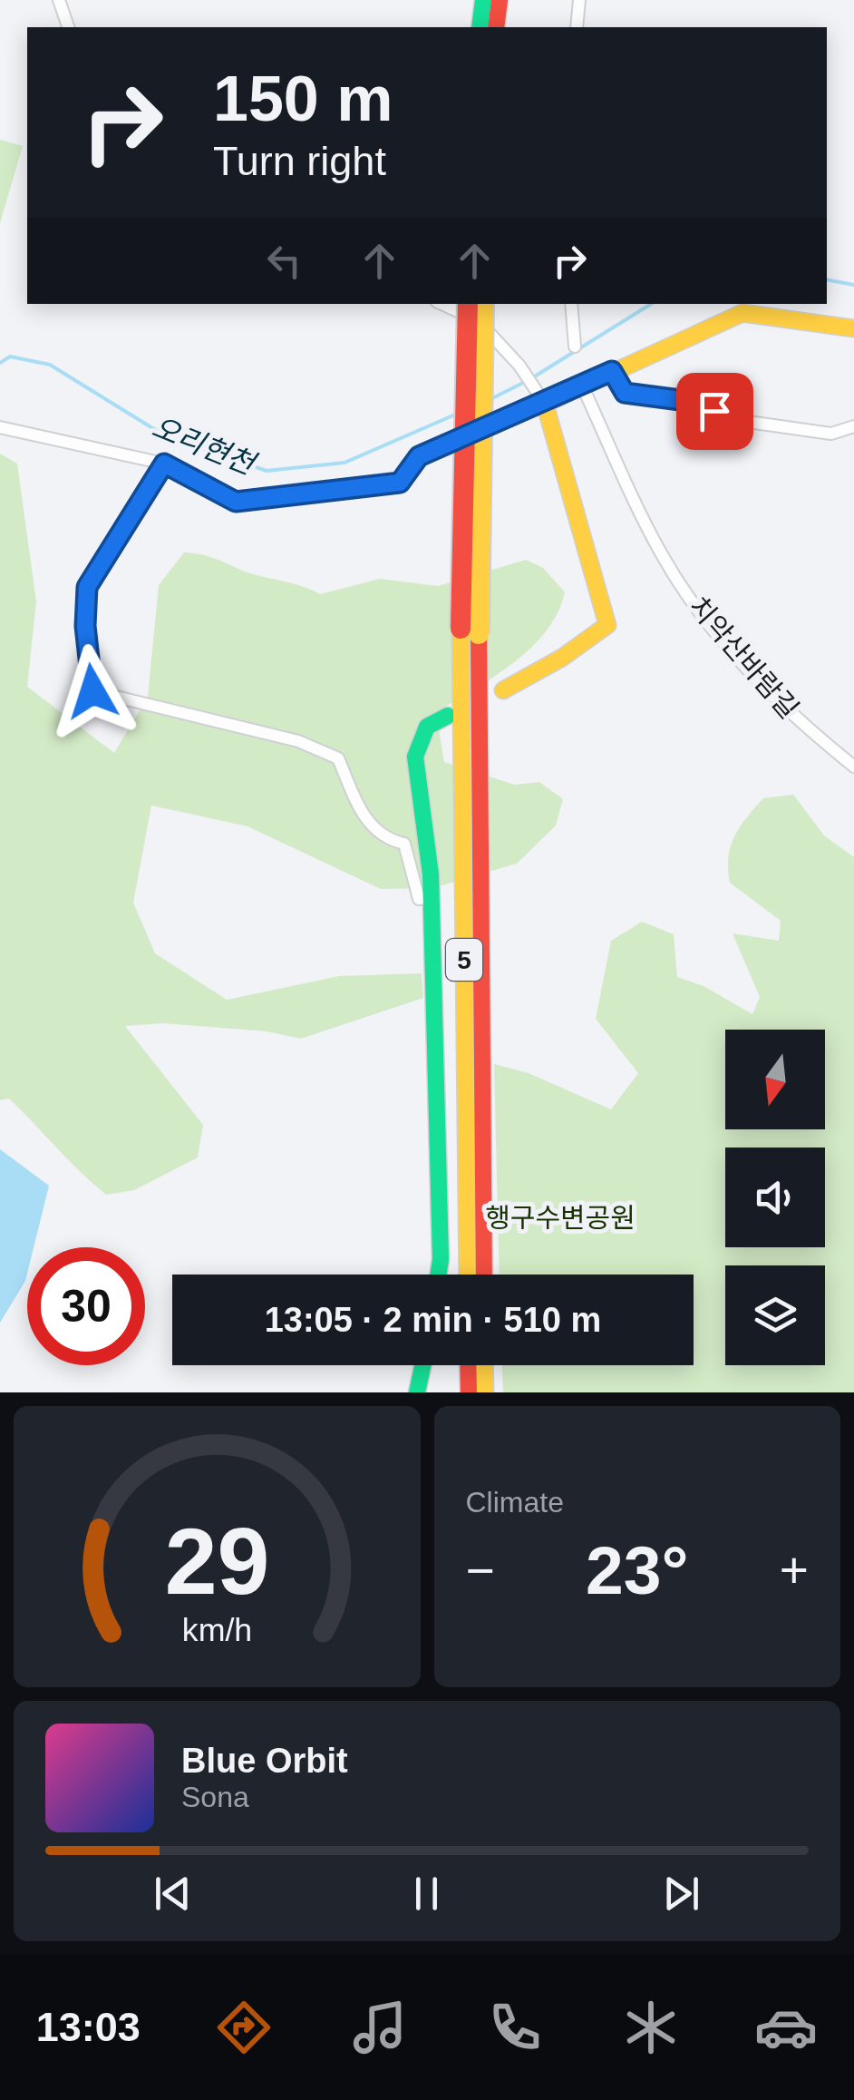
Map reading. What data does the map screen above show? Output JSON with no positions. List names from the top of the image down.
{
  "streets": {
    "main road": ["5"],
    "street": ["치악산바람길"]
  },
  "water": ["오리현천"],
  "parks": ["행구수변공원"],
  "north": "bottom",
  "page": {
    "turn": ["150 m", "Turn right"],
    "limit": "30",
    "trip": "13:05 · 2 min · 510 m",
    "tile": "Climate",
    "heat": ["−", "23°", "+"],
    "song": ["Blue Orbit", "Sona"],
    "tabs": "13:03",
    "gauge": ["29", "km/h"]
  }
}
